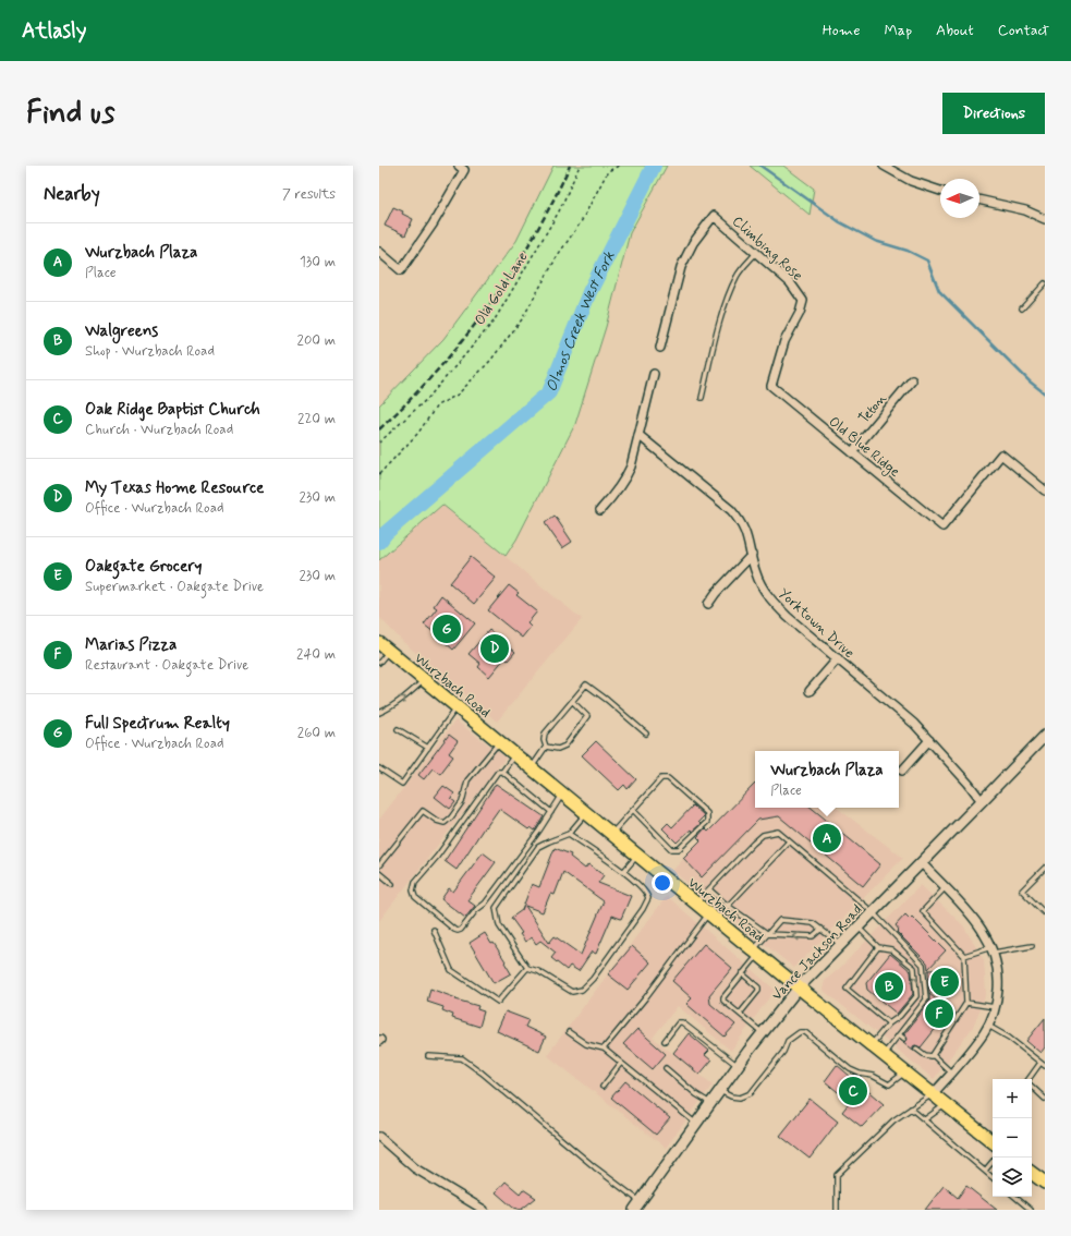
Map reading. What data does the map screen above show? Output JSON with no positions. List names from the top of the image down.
{
  "streets": {
    "main road": ["Wurzbach Road", "Vance Jackson Road"],
    "street": [
      "Climbing Rose",
      "Teton",
      "Old Blue Ridge",
      "Yorktown Drive"
    ],
    "path": ["Old Gold Lane"]
  },
  "crossings": [
    ["Climbing Rose", "Old Blue Ridge"],
    ["Teton", "Old Blue Ridge"],
    ["Yorktown Drive", "Vance Jackson Road"],
    ["Wurzbach Road", "Vance Jackson Road"]
  ],
  "water": ["Olmos Creek West Fork"],
  "north": "left",
  "page": {
    "header": "Atlasly",
    "nav": [
      "Home",
      "Map",
      "About",
      "Contact"
    ],
    "buttons": "Directions",
    "title": "Find us",
    "heading": ["Nearby", "7 results"],
    "list": [
      {
        "mark": "A",
        "name": "Wurzbach Plaza",
        "note": "Place",
        "value": "130 m"
      },
      {
        "mark": "B",
        "name": "Walgreens",
        "note": "Shop · Wurzbach Road",
        "value": "200 m"
      },
      {
        "mark": "C",
        "name": "Oak Ridge Baptist Church",
        "note": "Church · Wurzbach Road",
        "value": "220 m"
      },
      {
        "mark": "D",
        "name": "My Texas Home Resource",
        "note": "Office · Wurzbach Road",
        "value": "230 m"
      },
      {
        "mark": "E",
        "name": "Oakgate Grocery",
        "note": "Supermarket · Oakgate Drive",
        "value": "230 m"
      },
      {
        "mark": "F",
        "name": "Marias Pizza",
        "note": "Restaurant · Oakgate Drive",
        "value": "240 m"
      },
      {
        "mark": "G",
        "name": "Full Spectrum Realty",
        "note": "Office · Wurzbach Road",
        "value": "260 m"
      }
    ],
    "pins": [
      "G",
      "D",
      "A",
      "E",
      "B",
      "F",
      "C"
    ],
    "popup": ["Wurzbach Plaza", "Place"],
    "map_buttons": ["+", "−"]
  }
}
